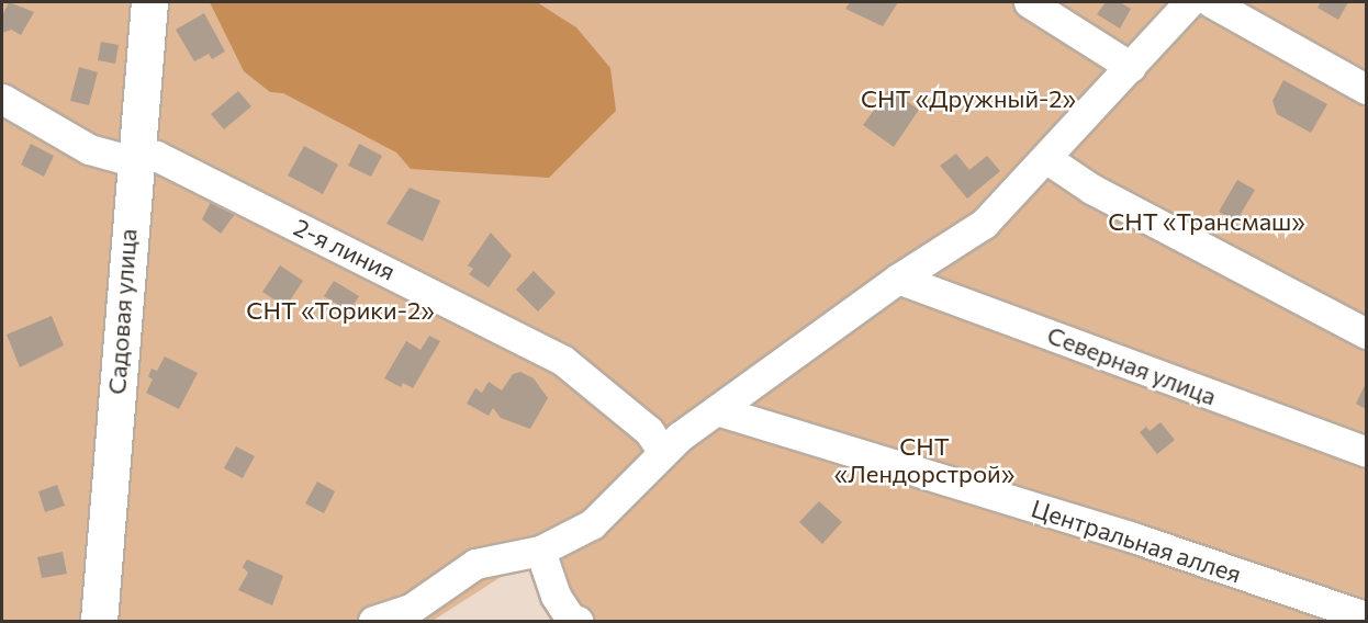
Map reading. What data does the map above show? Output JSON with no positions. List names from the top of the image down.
{
  "streets": {
    "street": [
      "2-я линия",
      "Садовая улица",
      "Северная улица",
      "Центральная аллея"
    ]
  },
  "crossings": [
    ["2-я линия", "Садовая улица"]
  ],
  "parks": [
    "СНТ «Дружный-2»",
    "СНТ «Трансмаш»",
    "СНТ «Торики-2»",
    "СНТ «Лендорстрой»"
  ]
}
